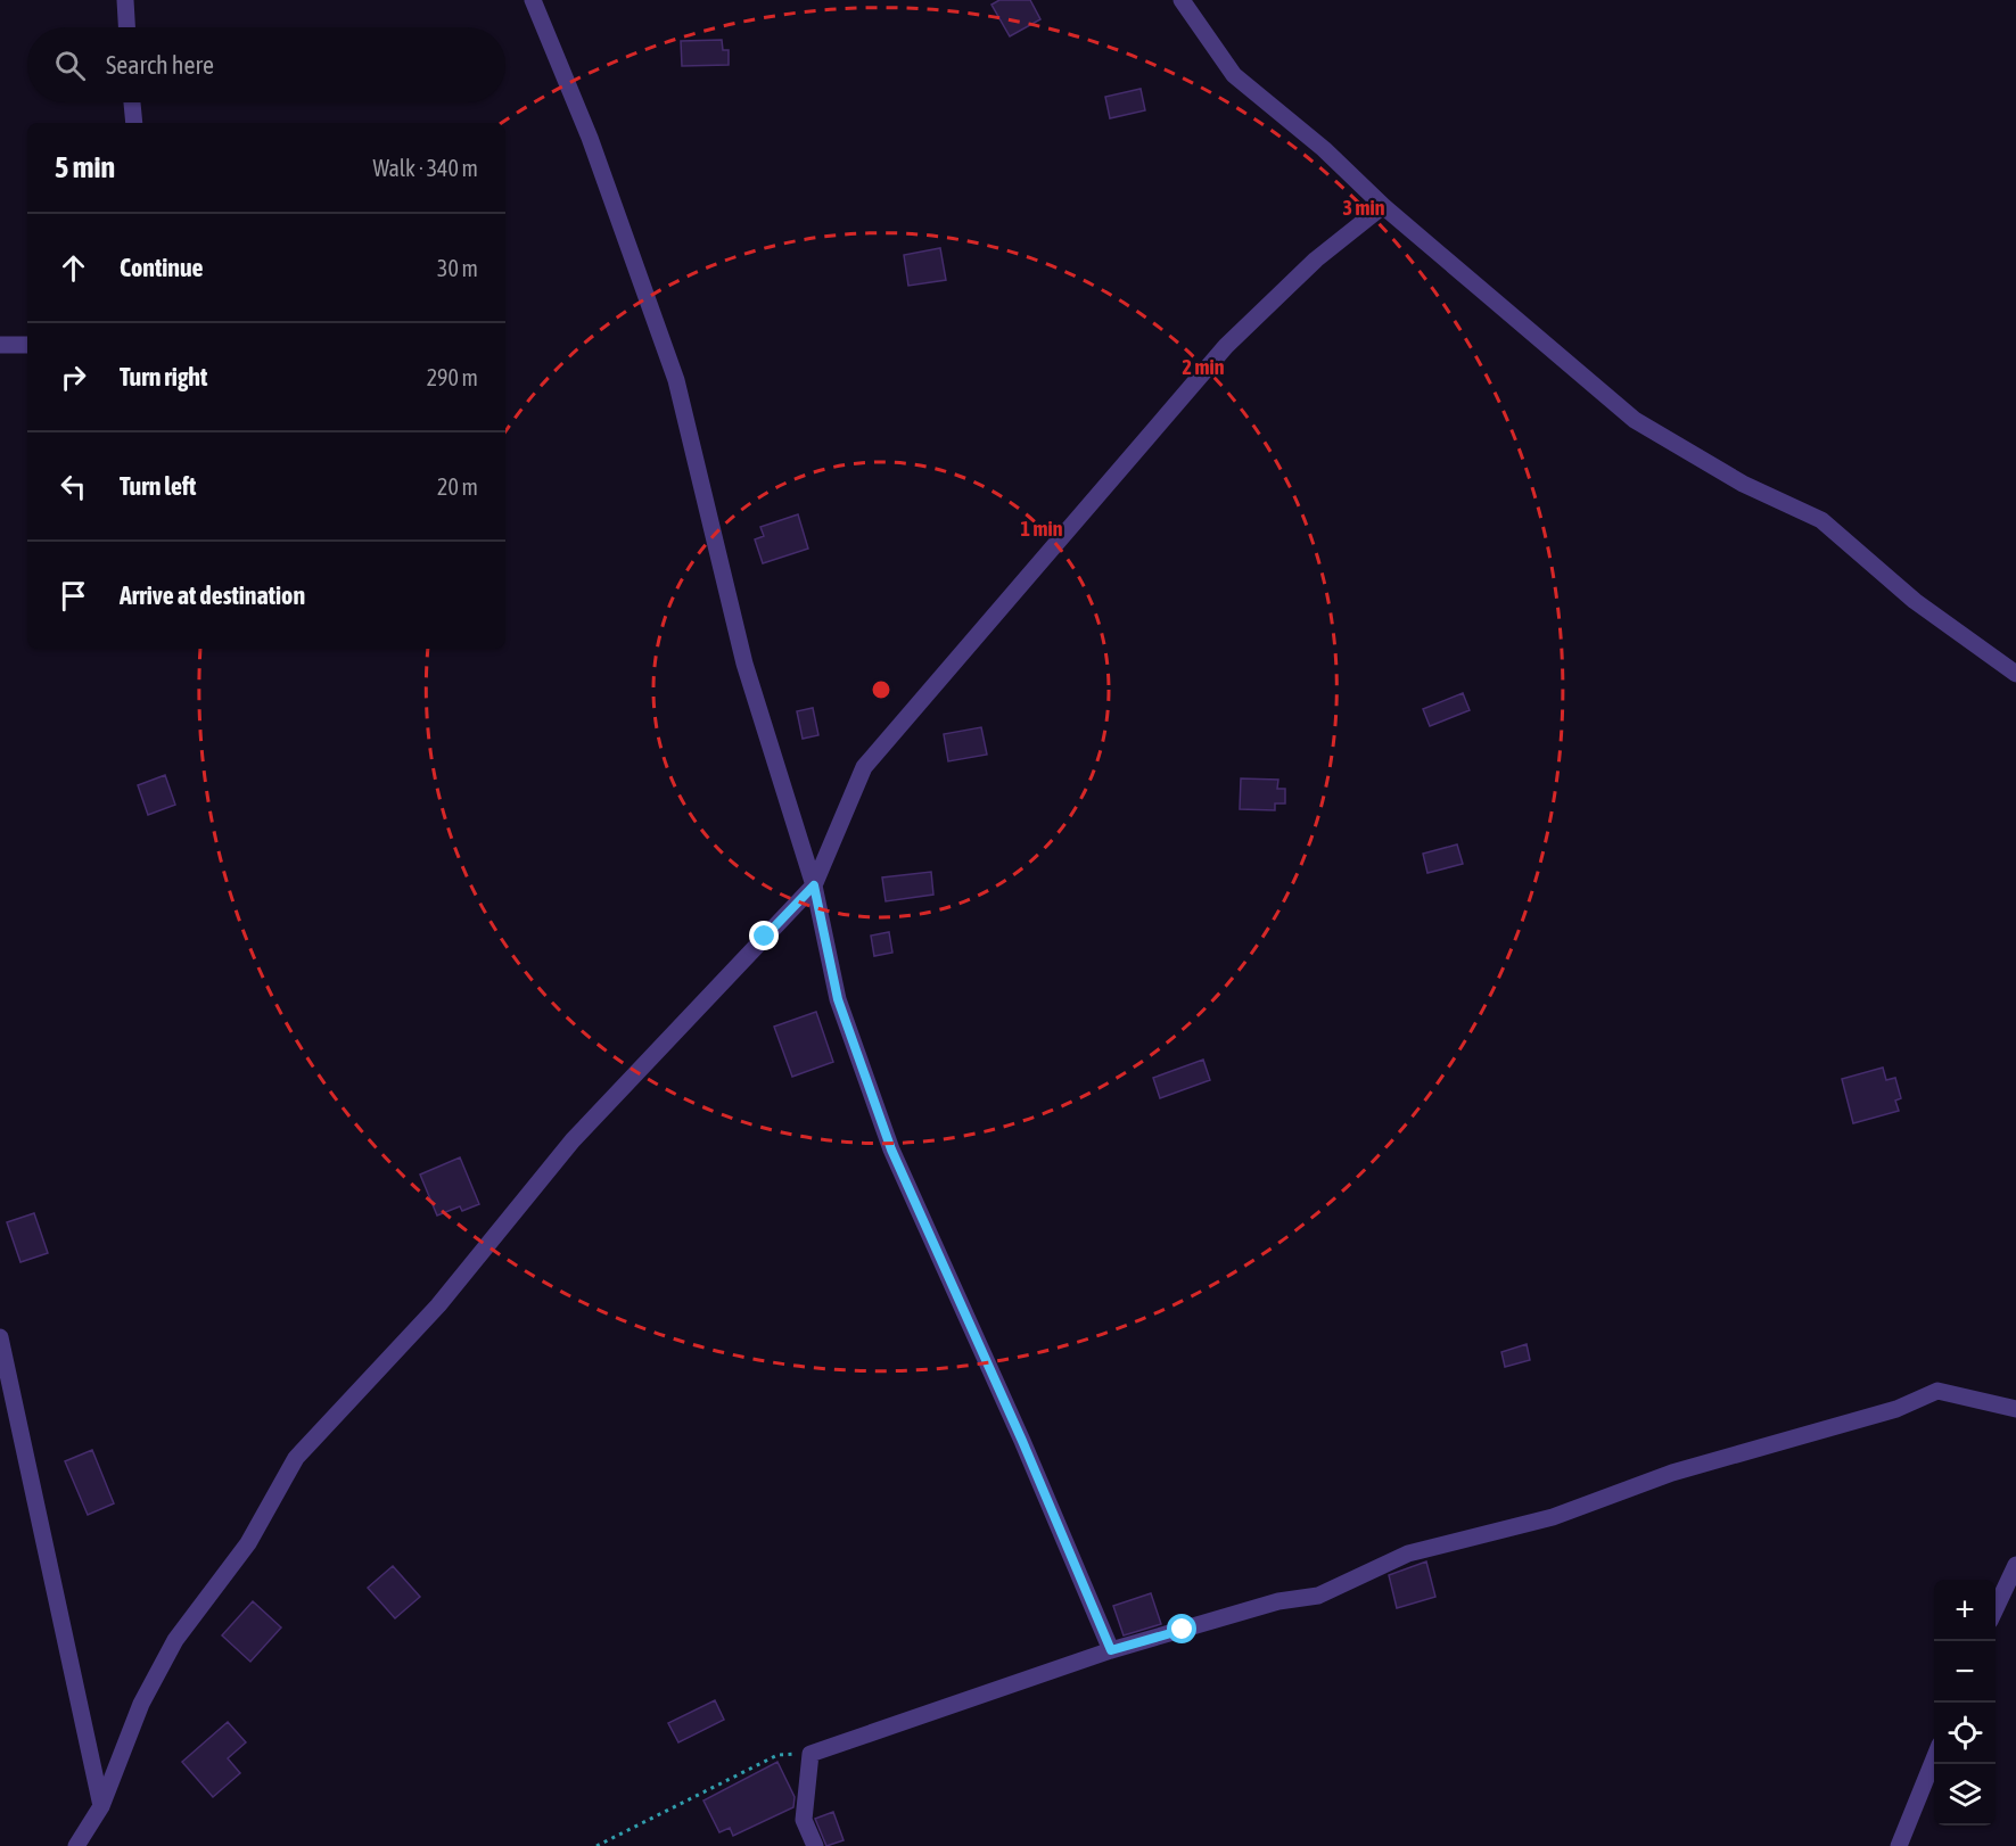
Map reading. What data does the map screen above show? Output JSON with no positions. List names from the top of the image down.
{
  "page": {
    "search": "Search here",
    "heading": ["5 min", "Walk · 340 m"],
    "list": [
      ["Continue", "30 m"],
      ["Turn right", "290 m"],
      ["Turn left", "20 m"],
      "Arrive at destination"
    ],
    "map_buttons": ["+", "−"]
  },
  "rings": ["3 min", "2 min", "1 min"]
}
